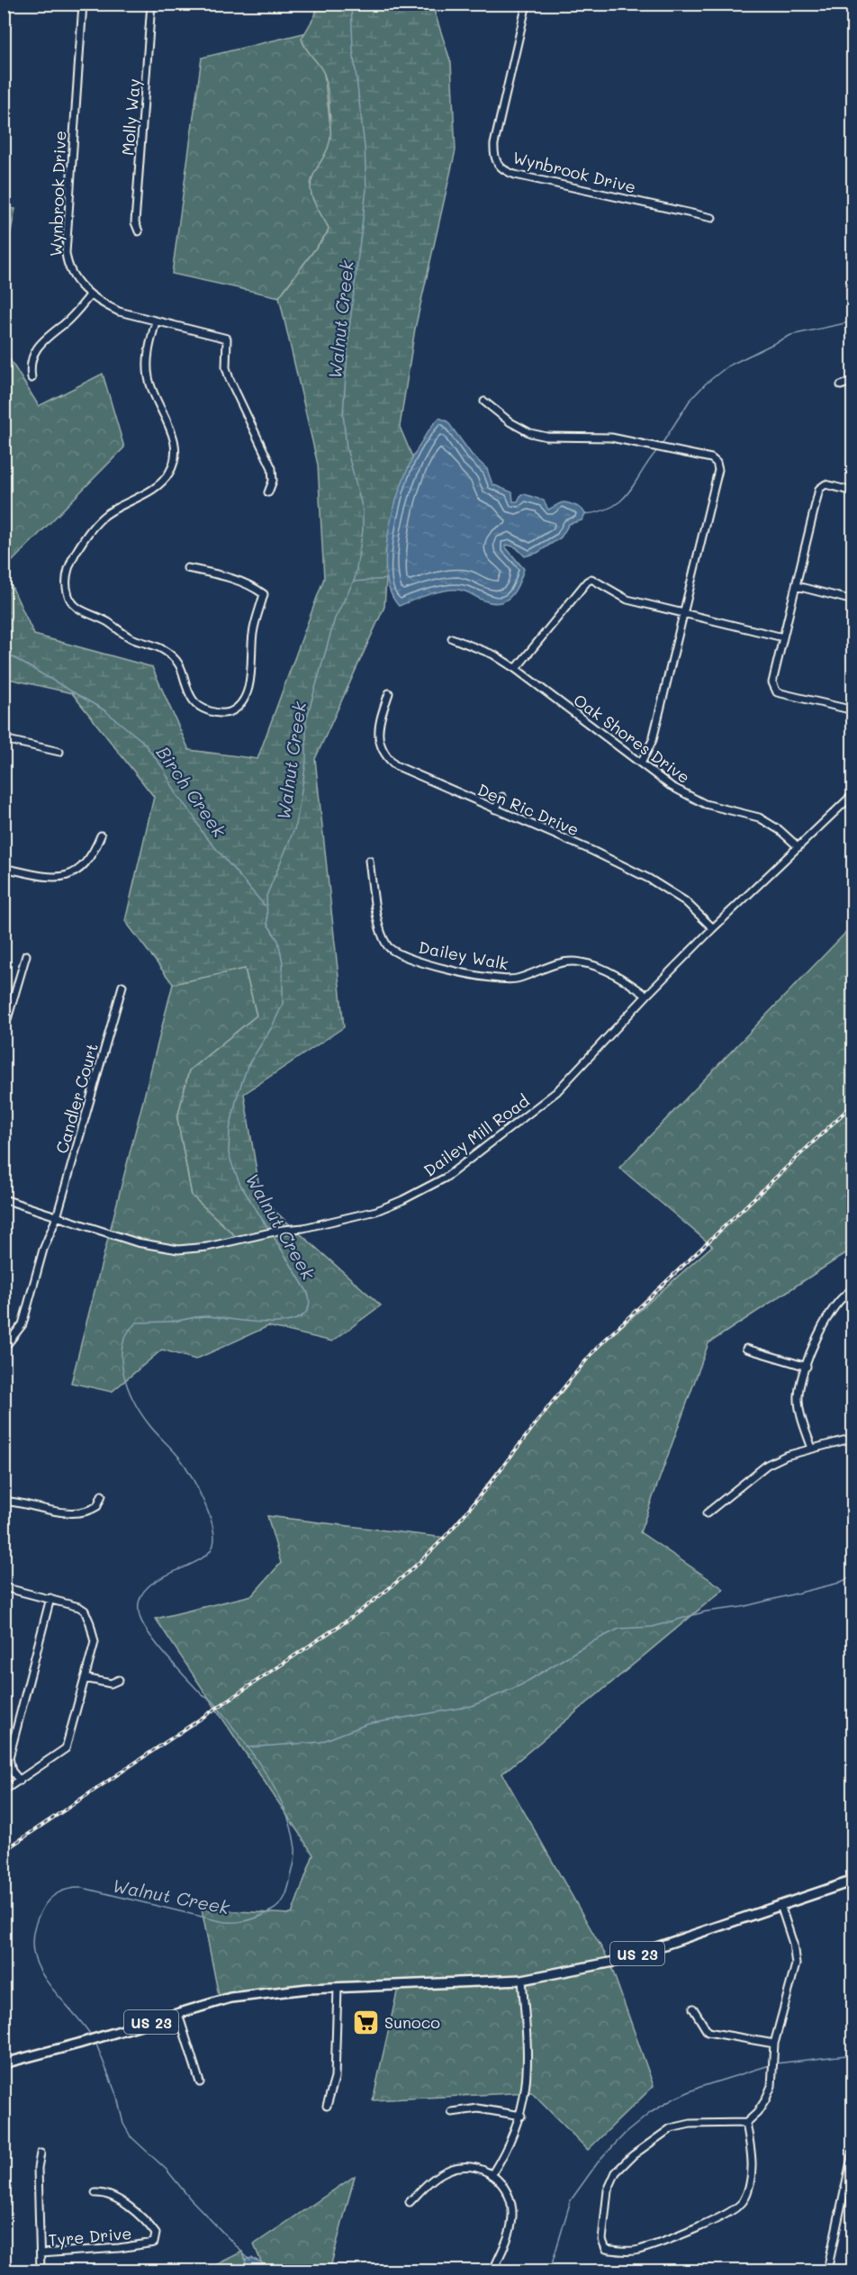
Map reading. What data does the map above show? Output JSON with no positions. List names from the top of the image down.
{
  "streets": {
    "main road": ["US 23"],
    "street": [
      "Molly Way",
      "Wynbrook Drive",
      "Oak Shores Drive",
      "Den Ric Drive",
      "Dailey Walk",
      "Candler Court",
      "Dailey Mill Road",
      "Tyre Drive"
    ]
  },
  "crossings": [
    ["Oak Shores Drive", "Dailey Mill Road"],
    ["Den Ric Drive", "Dailey Mill Road"],
    ["Dailey Walk", "Dailey Mill Road"],
    ["Candler Court", "Dailey Mill Road"]
  ],
  "water": ["Walnut Creek", "Birch Creek"],
  "places": {
    "supermarket": ["Sunoco"]
  }
}
